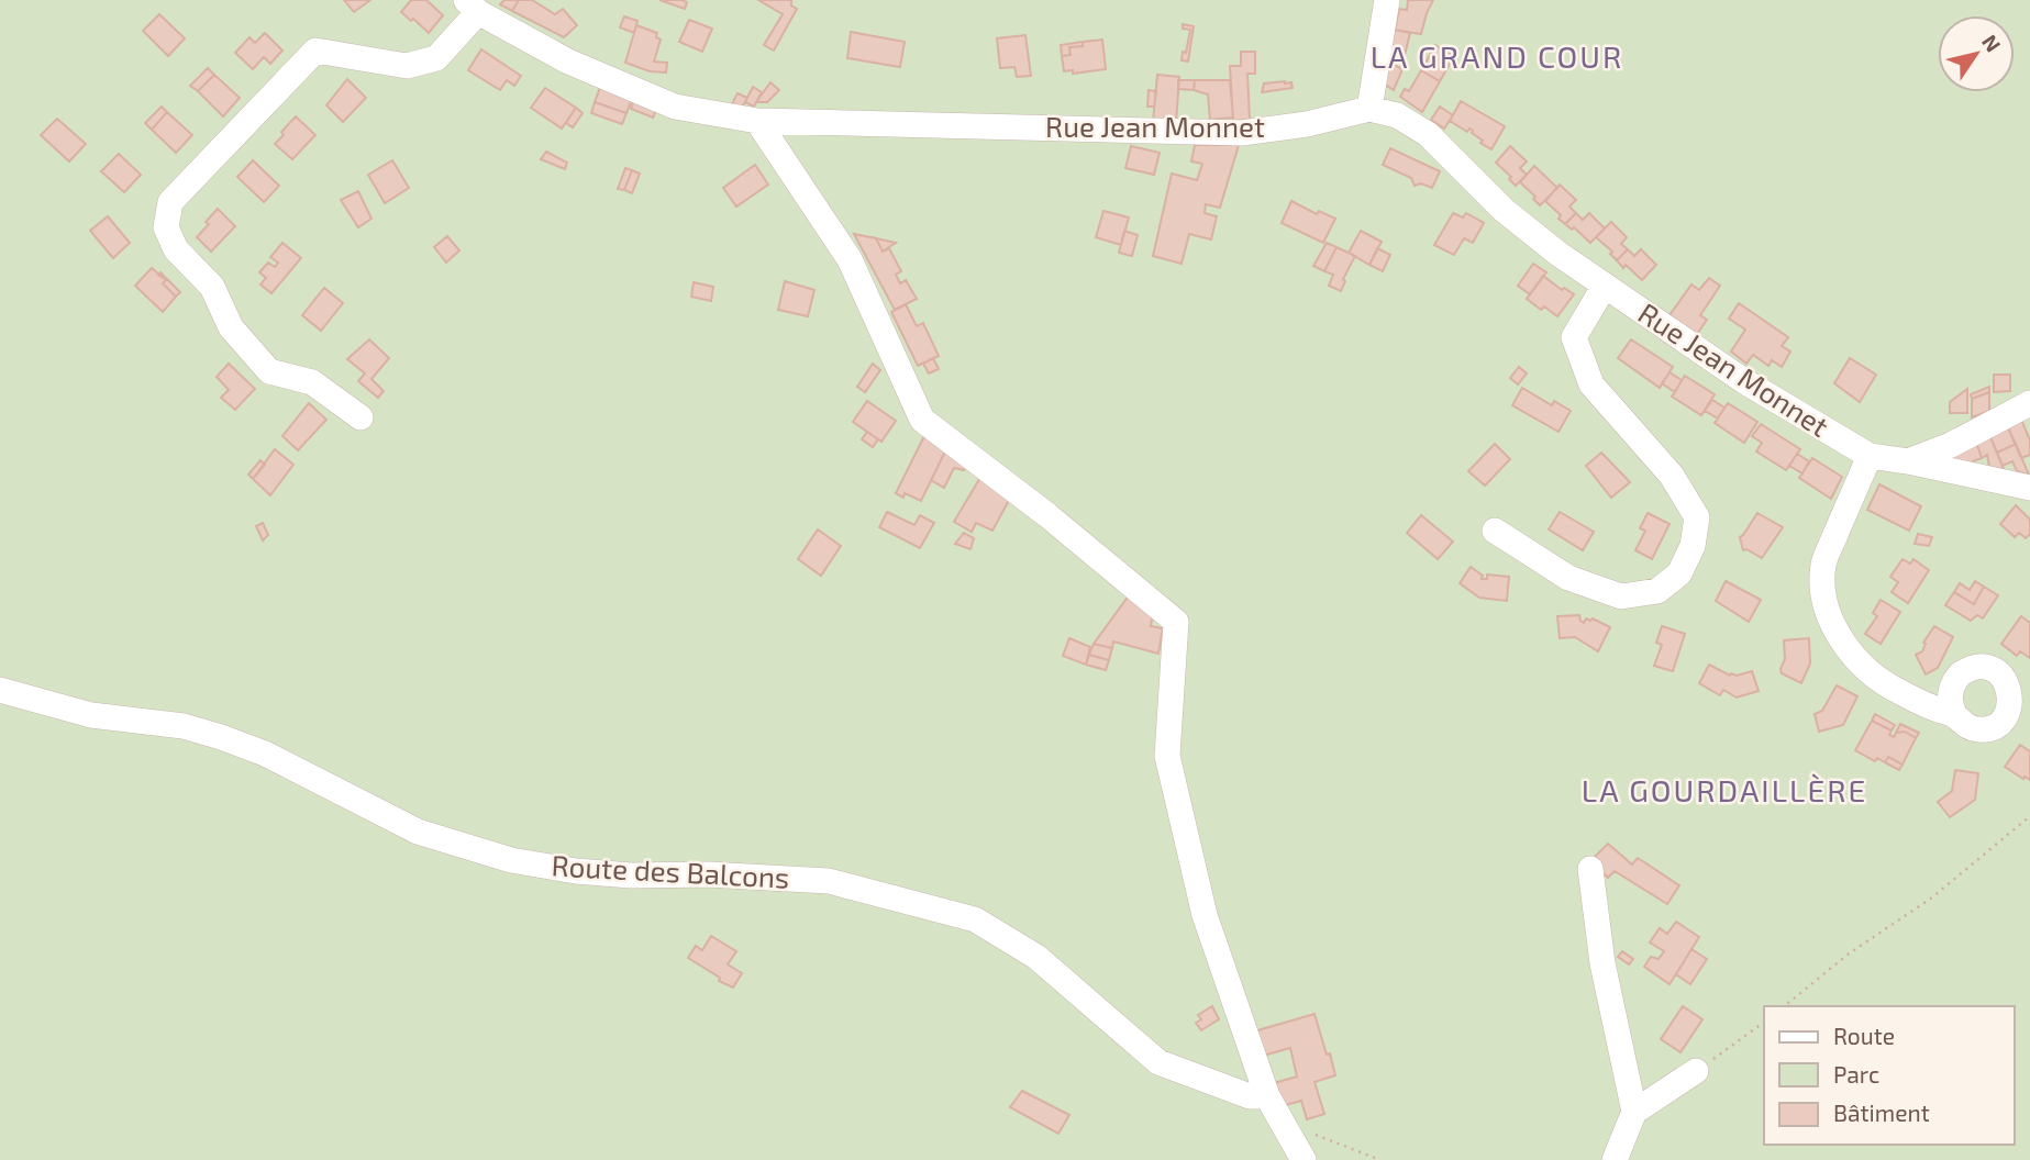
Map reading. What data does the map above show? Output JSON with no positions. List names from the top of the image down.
{
  "streets": {
    "street": ["Rue Jean Monnet", "Route des Balcons"]
  },
  "districts": ["LA GRAND COUR", "LA GOURDAILLÈRE"],
  "legend": ["Route", "Parc", "Bâtiment"],
  "north": "top right"
}
